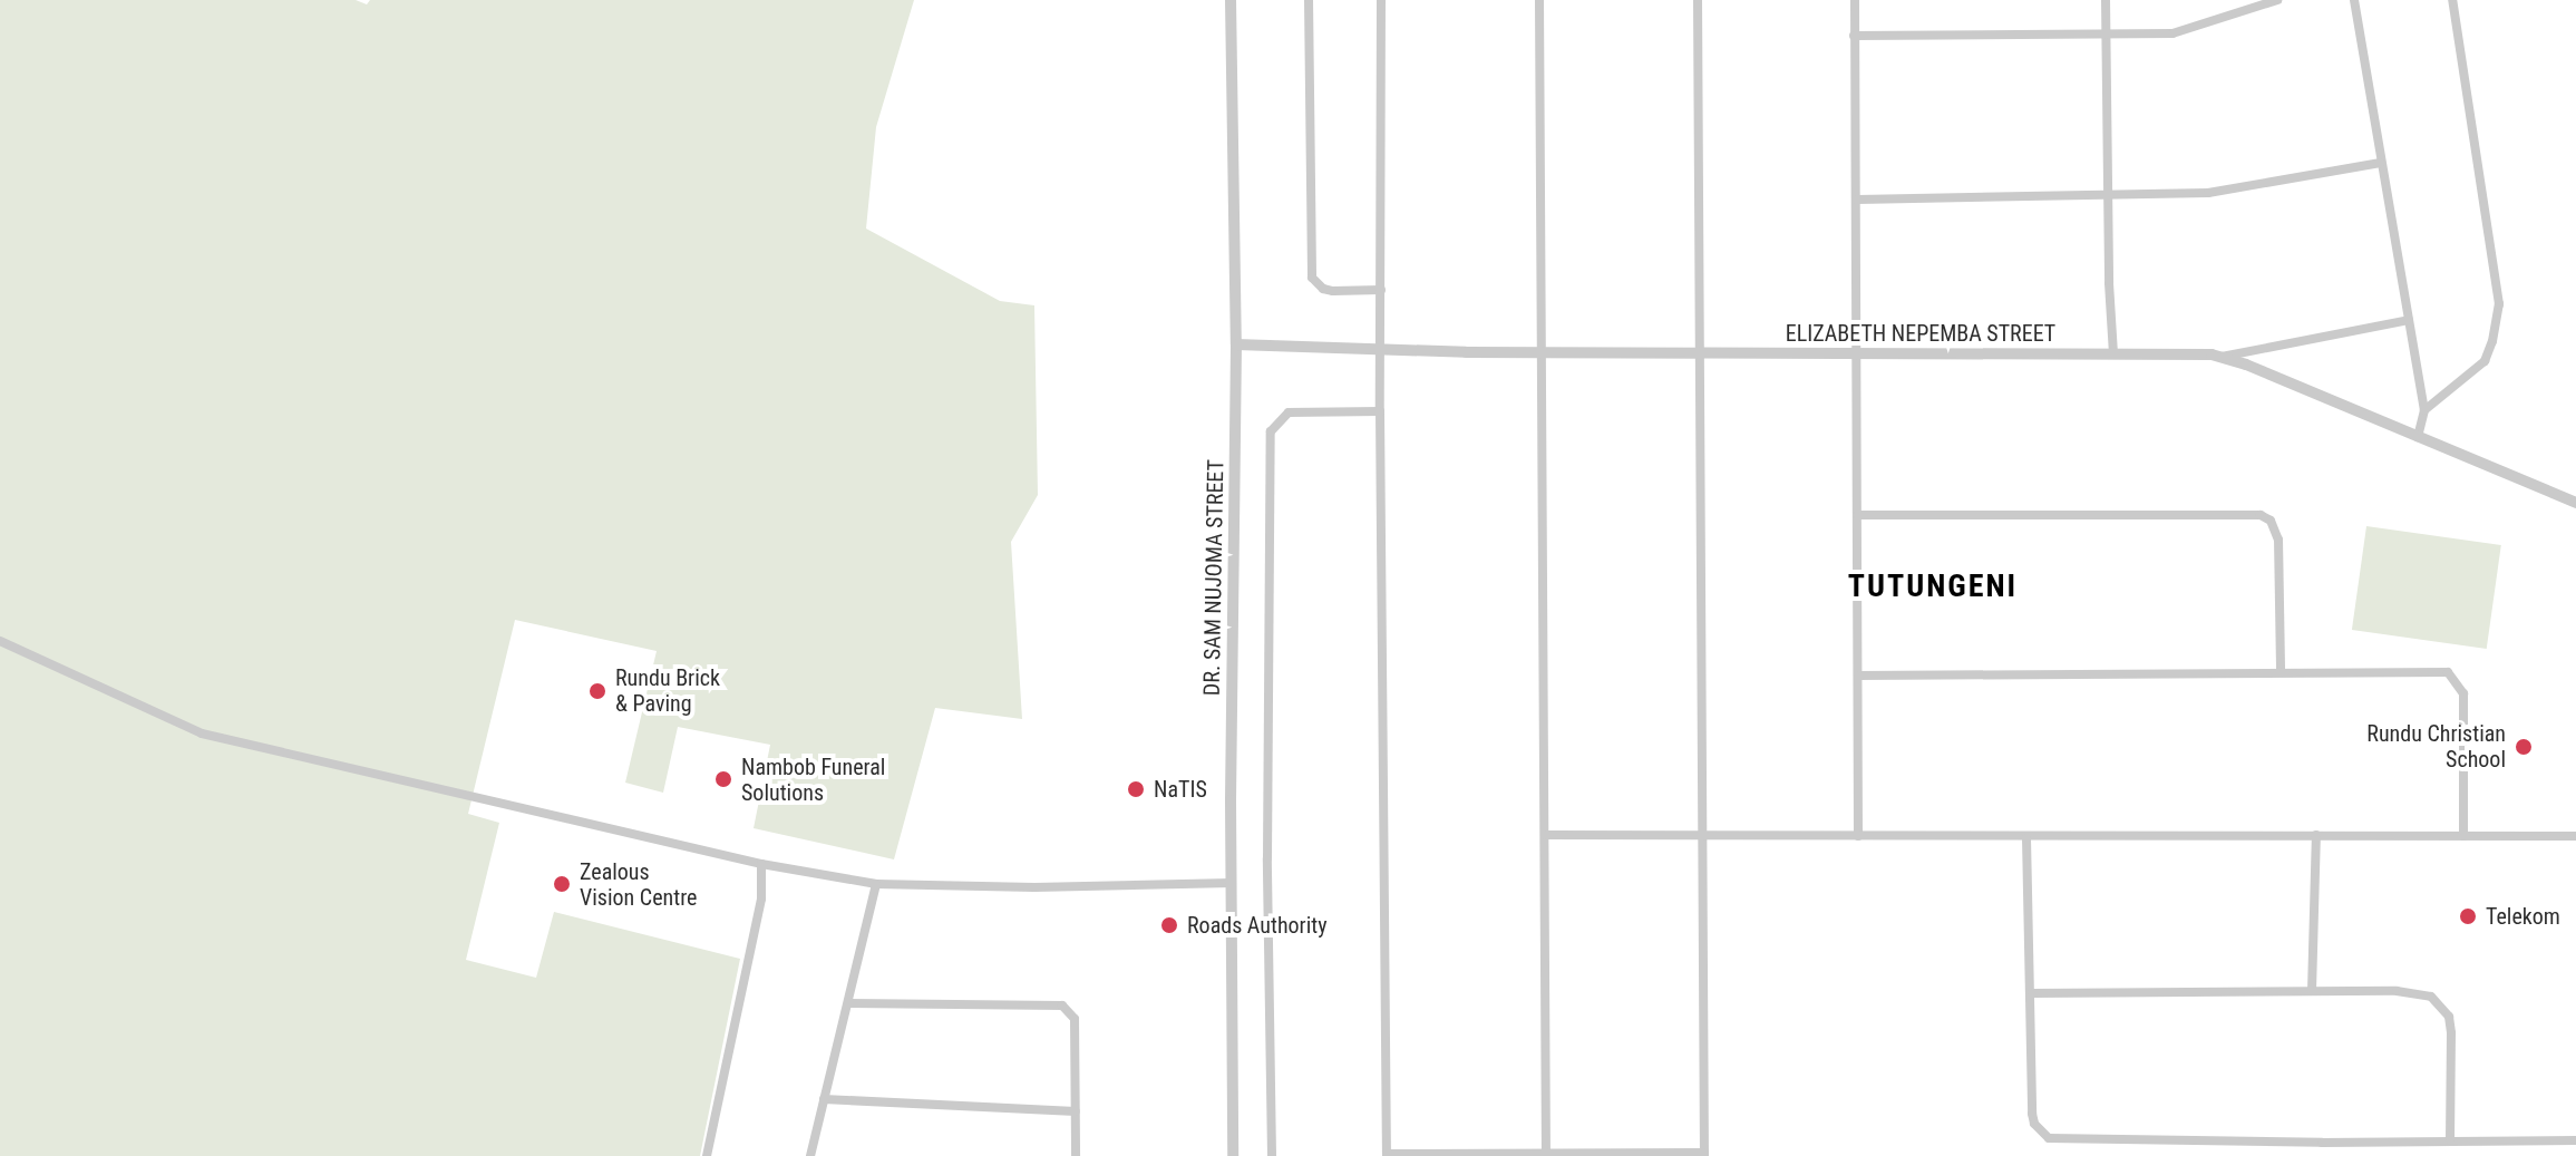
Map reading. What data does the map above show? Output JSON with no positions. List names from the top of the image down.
{
  "streets": {
    "street": ["ELIZABETH NEPEMBA STREET", "DR. SAM NUJOMA STREET"]
  },
  "crossings": [
    ["ELIZABETH NEPEMBA STREET", "DR. SAM NUJOMA STREET"]
  ],
  "districts": ["TUTUNGENI"],
  "places": [
    "Rundu Brick & Paving",
    "Rundu Christian School",
    "Nambob Funeral Solutions",
    "NaTIS",
    "Zealous Vision Centre",
    "Telekom",
    "Roads Authority"
  ]
}
